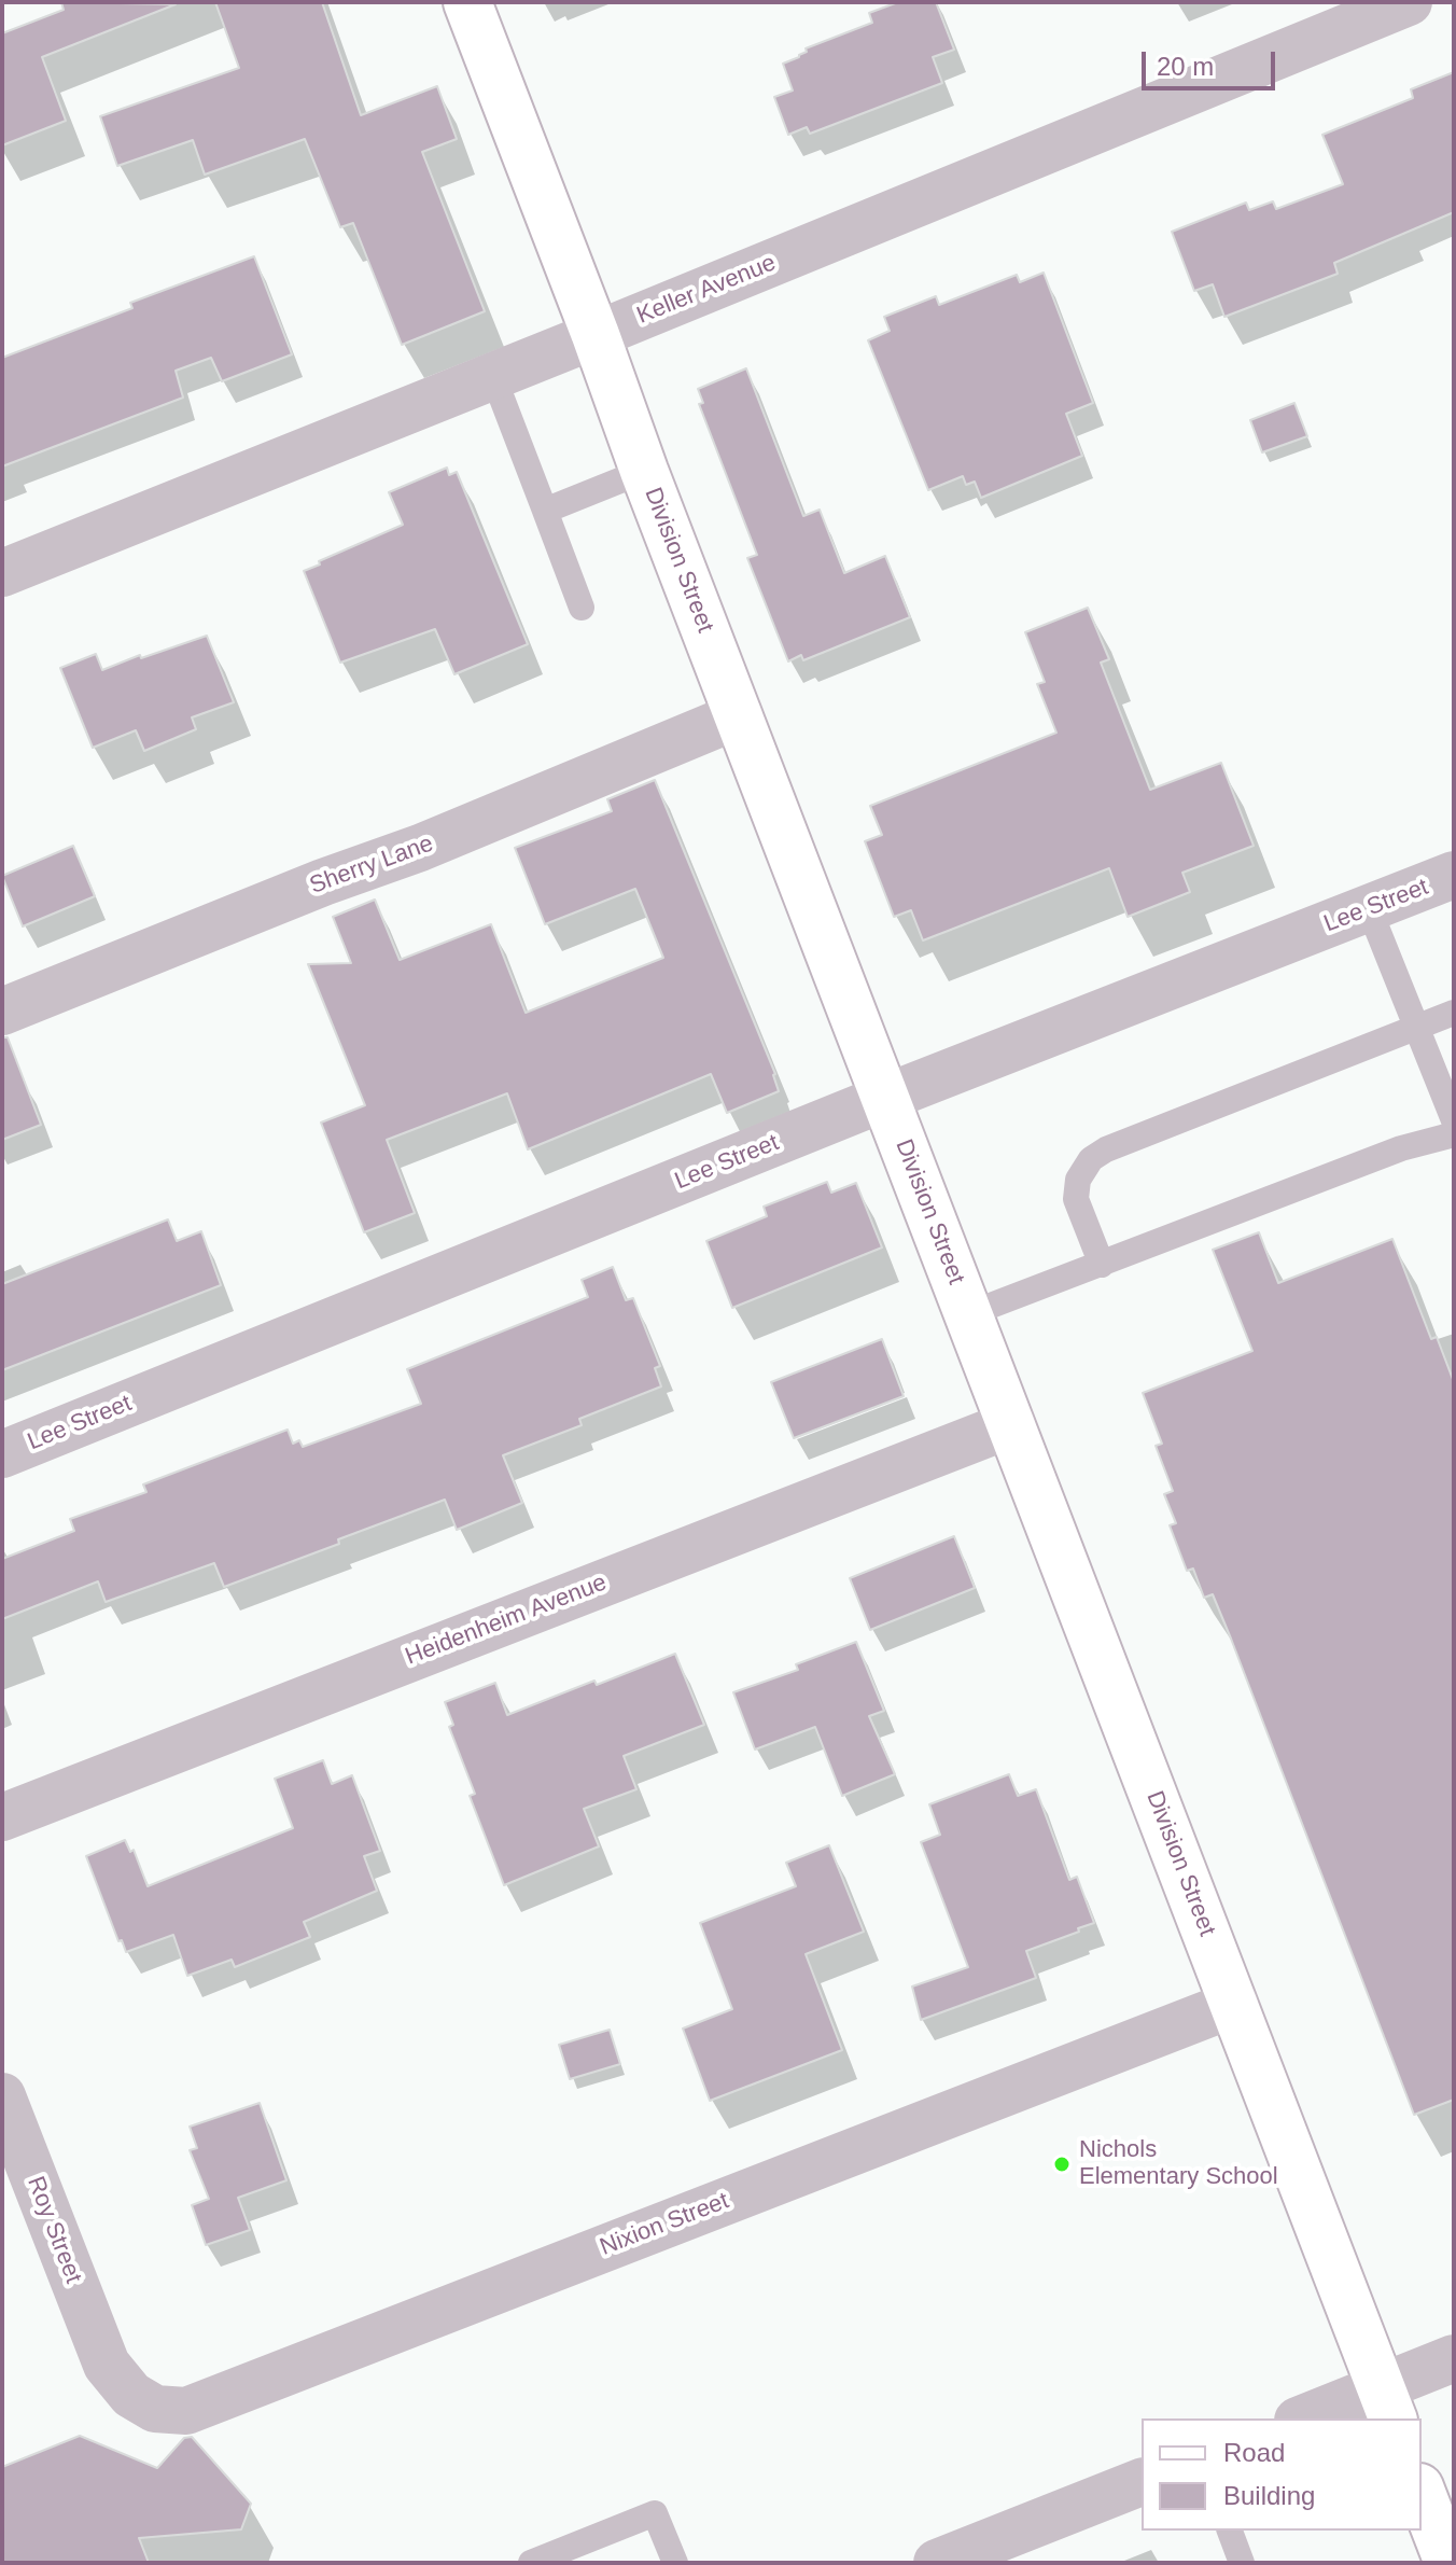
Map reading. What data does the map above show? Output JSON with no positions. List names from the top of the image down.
{
  "streets": {
    "main road": ["Division Street"],
    "street": [
      "Keller Avenue",
      "Sherry Lane",
      "Lee Street",
      "Heidenheim Avenue",
      "Nixion Street",
      "Roy Street"
    ]
  },
  "crossings": [
    ["Keller Avenue", "Division Street"],
    ["Division Street", "Sherry Lane"],
    ["Division Street", "Lee Street"],
    ["Division Street", "Heidenheim Avenue"],
    ["Division Street", "Nixion Street"],
    ["Nixion Street", "Roy Street"]
  ],
  "places": ["Nichols Elementary School"],
  "legend": ["Road", "Building"],
  "scale_bar": "20 m"
}
